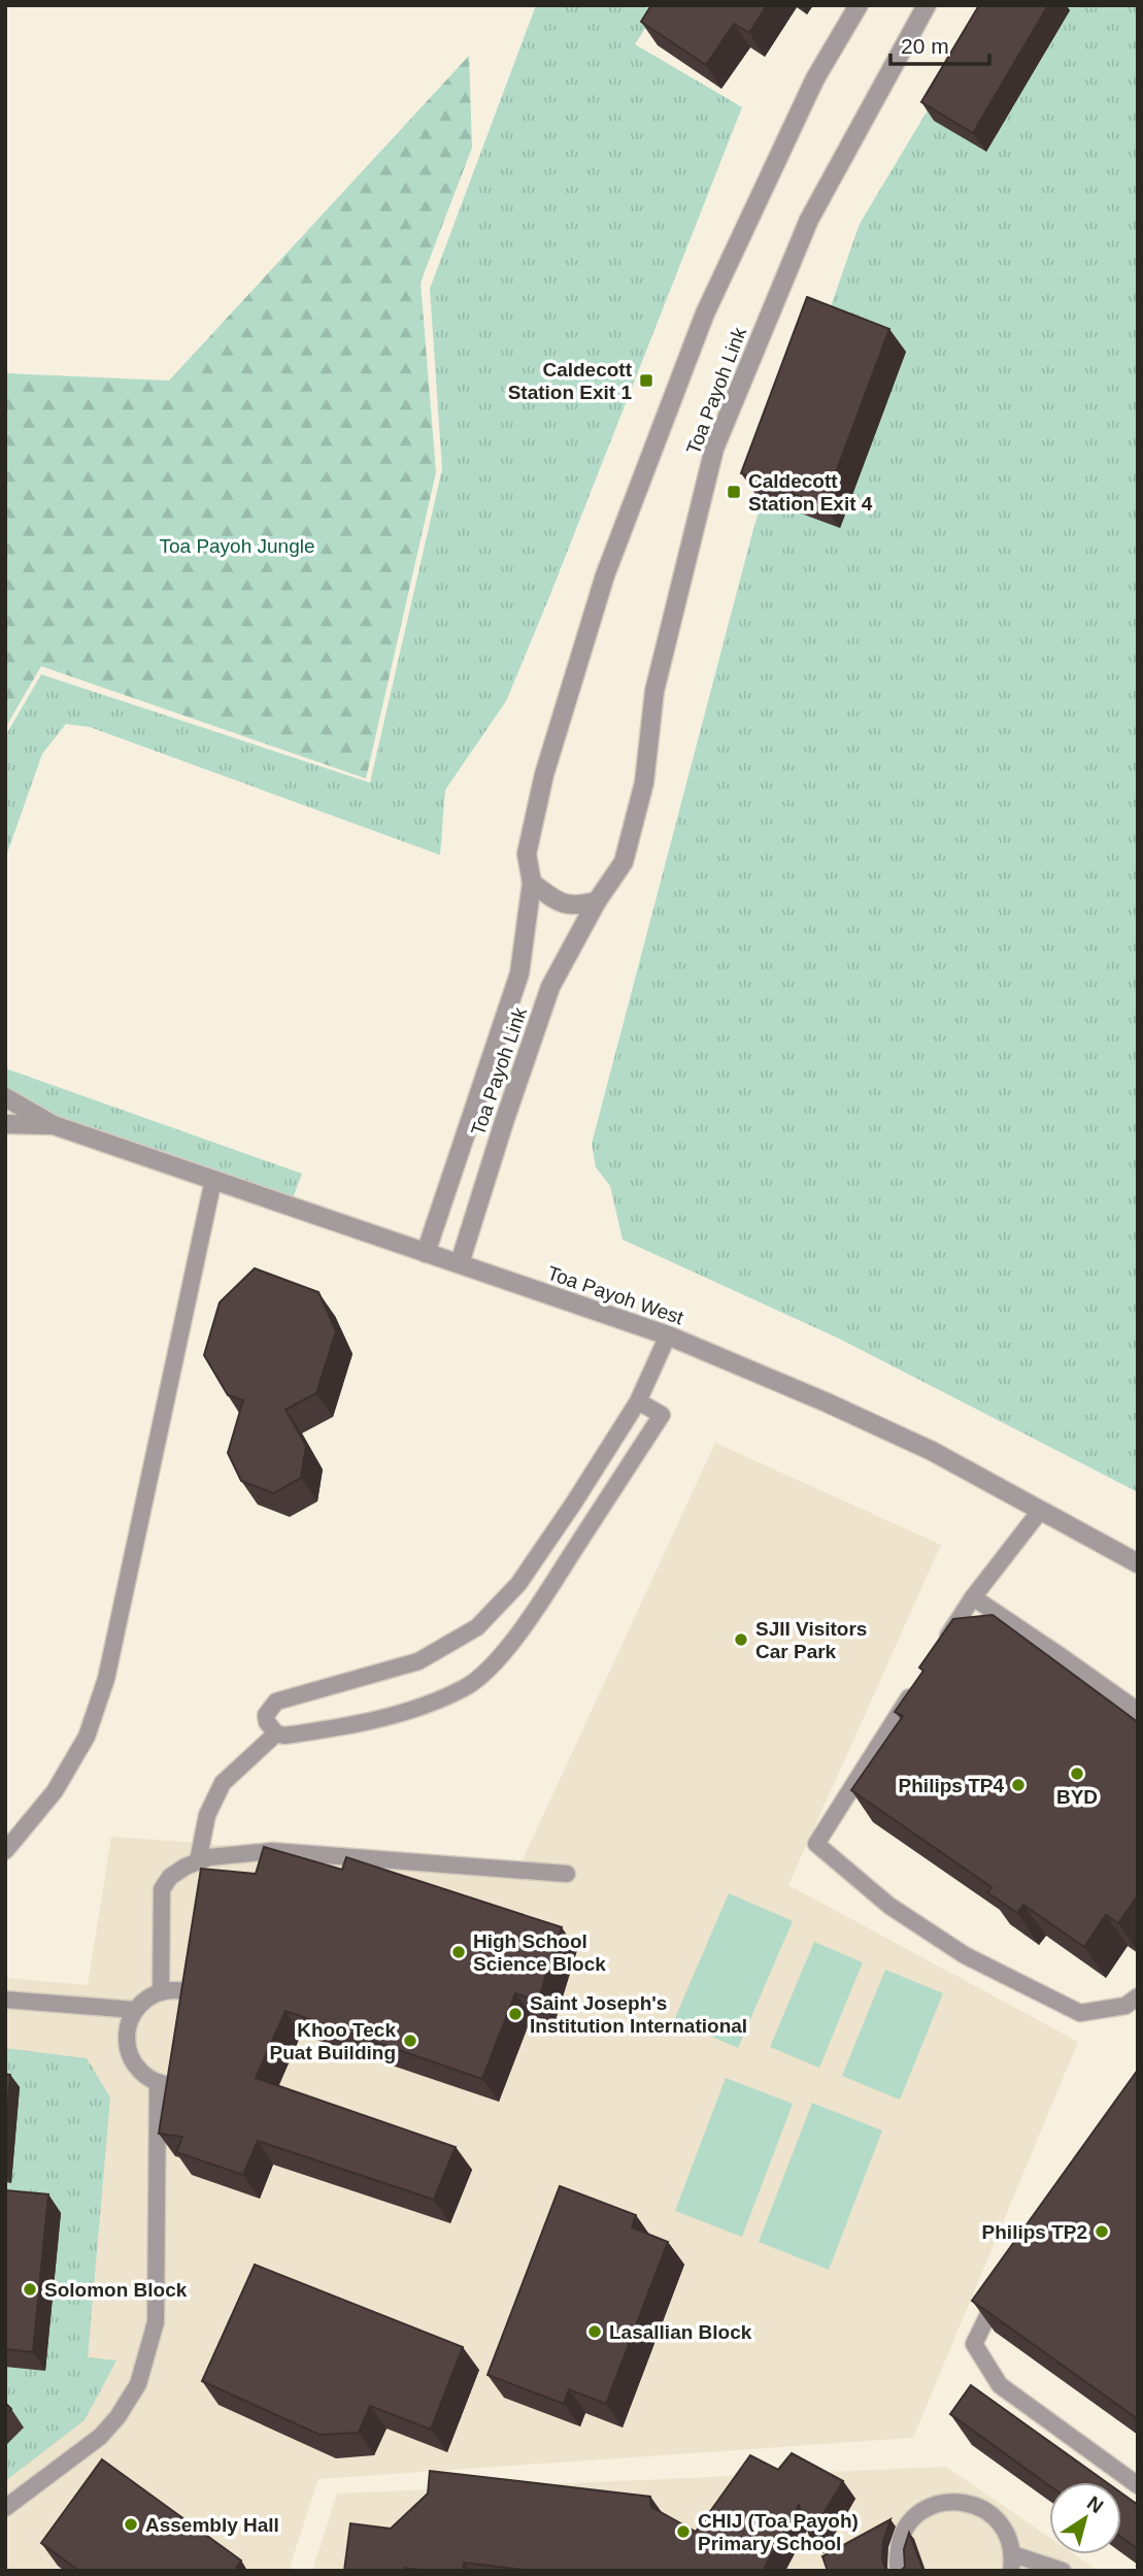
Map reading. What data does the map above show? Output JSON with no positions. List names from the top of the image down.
{
  "streets": {
    "street": ["Toa Payoh Link", "Toa Payoh West"]
  },
  "crossings": [
    ["Toa Payoh Link", "Toa Payoh West"]
  ],
  "parks": ["Toa Payoh Jungle"],
  "places": {
    "transit": ["Caldecott Station Exit 1", "Caldecott Station Exit 4"],
    "other": [
      "SJII Visitors Car Park",
      "BYD",
      "Philips TP4",
      "High School Science Block",
      "Saint Joseph's Institution International",
      "Khoo Teck Puat Building",
      "Philips TP2",
      "Solomon Block",
      "Lasallian Block",
      "Assembly Hall",
      "CHIJ (Toa Payoh) Primary School"
    ]
  },
  "scale_bar": "20 m",
  "north": "top right"
}
